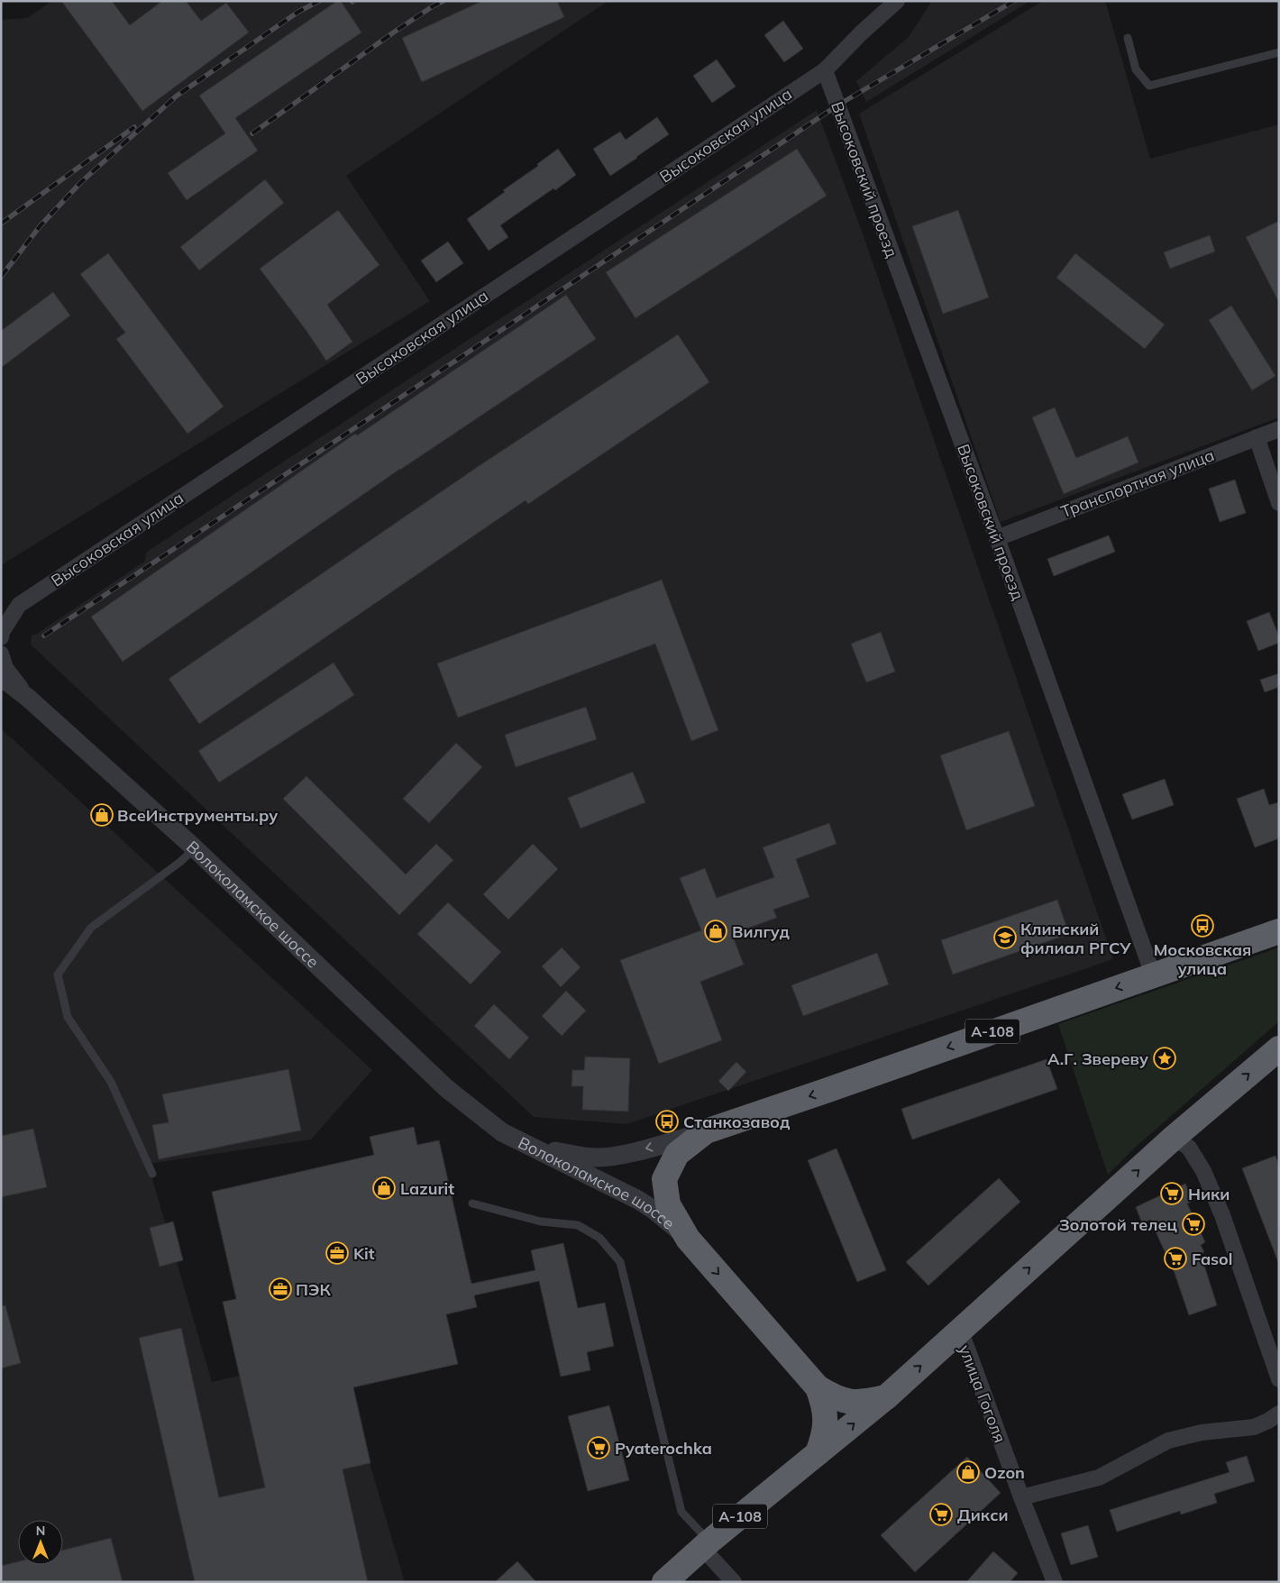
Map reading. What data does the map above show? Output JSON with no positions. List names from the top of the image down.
{
  "streets": {
    "highway": ["А-108"],
    "street": [
      "Высоковская улица",
      "Высоковский проезд",
      "Транспортная улица",
      "Волоколамское шоссе",
      "улица Гоголя"
    ]
  },
  "crossings": [
    ["Высоковская улица", "Высоковский проезд"],
    ["Высоковский проезд", "Транспортная улица"],
    ["Высоковский проезд", "А-108"],
    ["Волоколамское шоссе", "А-108"],
    ["А-108", "улица Гоголя"]
  ],
  "places": {
    "shop": [
      "ВсеИнструменты.ру",
      "Вилгуд",
      "Lazurit",
      "Ozon"
    ],
    "bus stop": ["Московская улица", "Станкозавод"],
    "school or university": ["Клинский филиал РГСУ"],
    "place": ["А.Г. Звереву"],
    "supermarket": [
      "Ники",
      "Золотой телец",
      "Fasol",
      "Pyaterochka",
      "Дикси"
    ],
    "office": ["Kit", "ПЭК"]
  },
  "north": "top"
}
